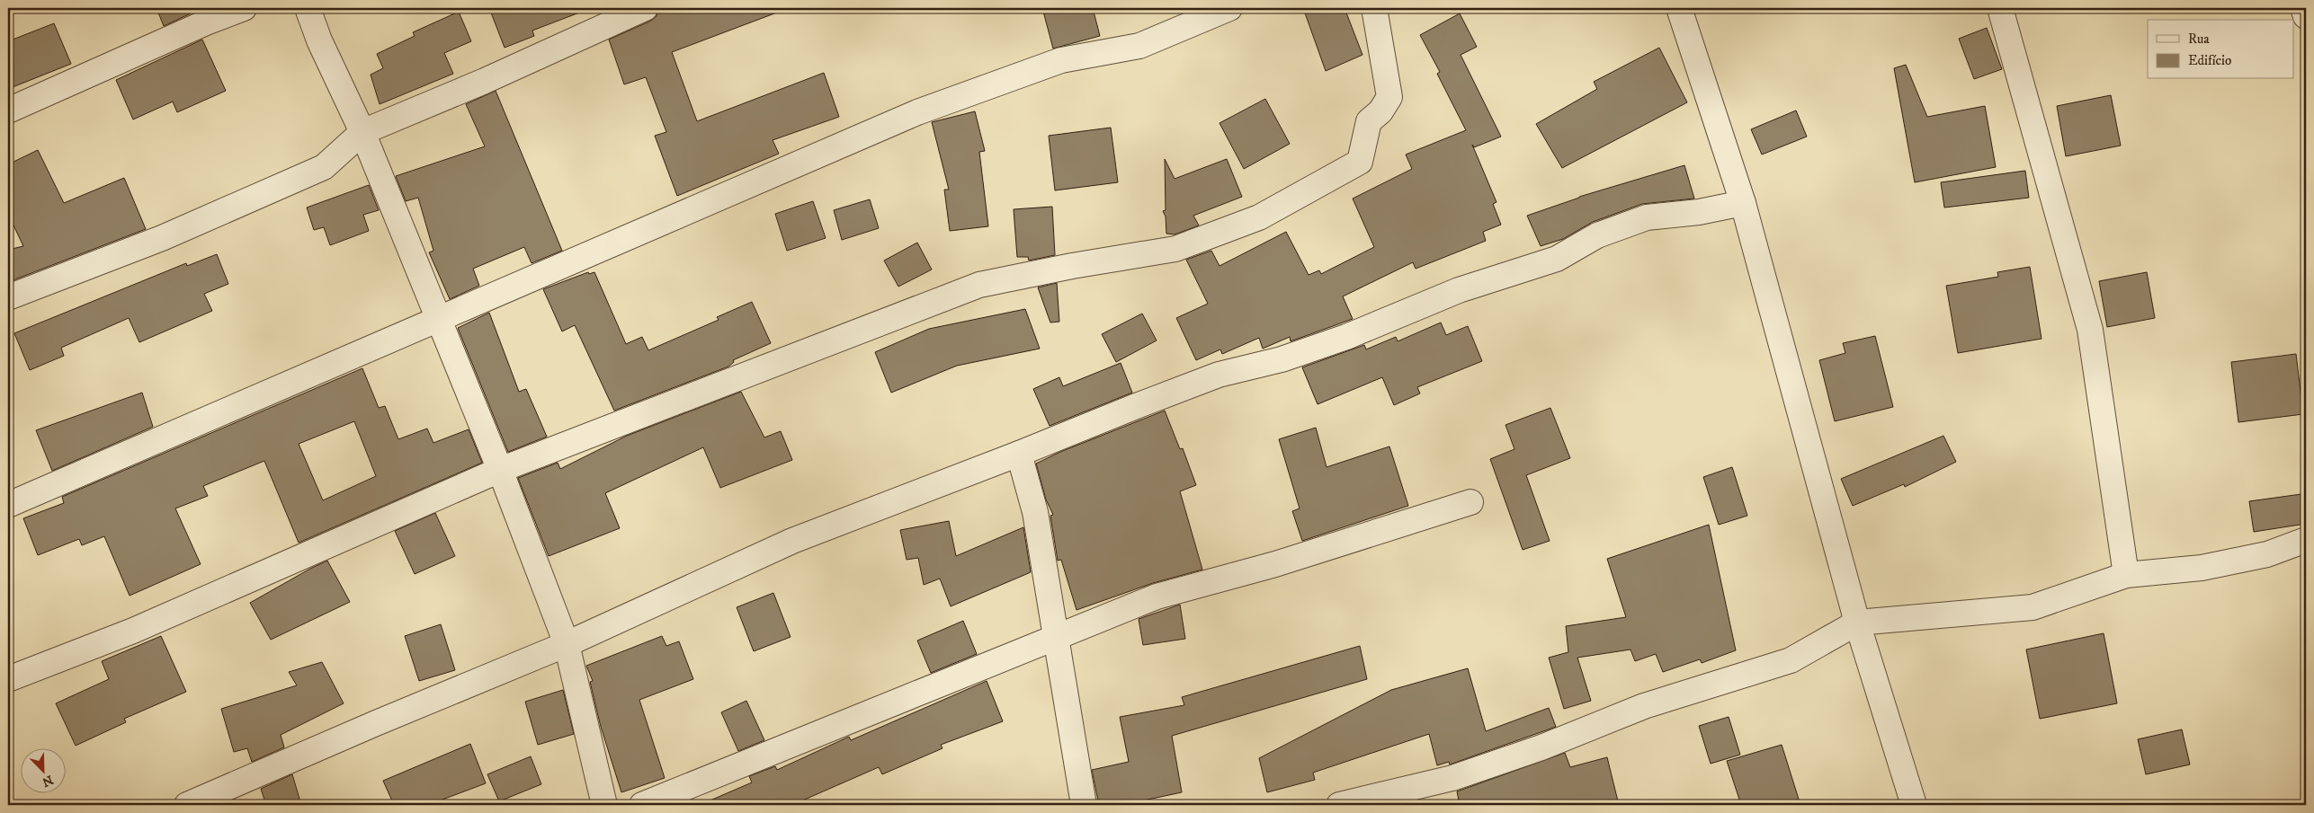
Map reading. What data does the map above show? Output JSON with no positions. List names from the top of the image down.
{
  "legend": ["Rua", "Edifício"],
  "north": "bottom right"
}
